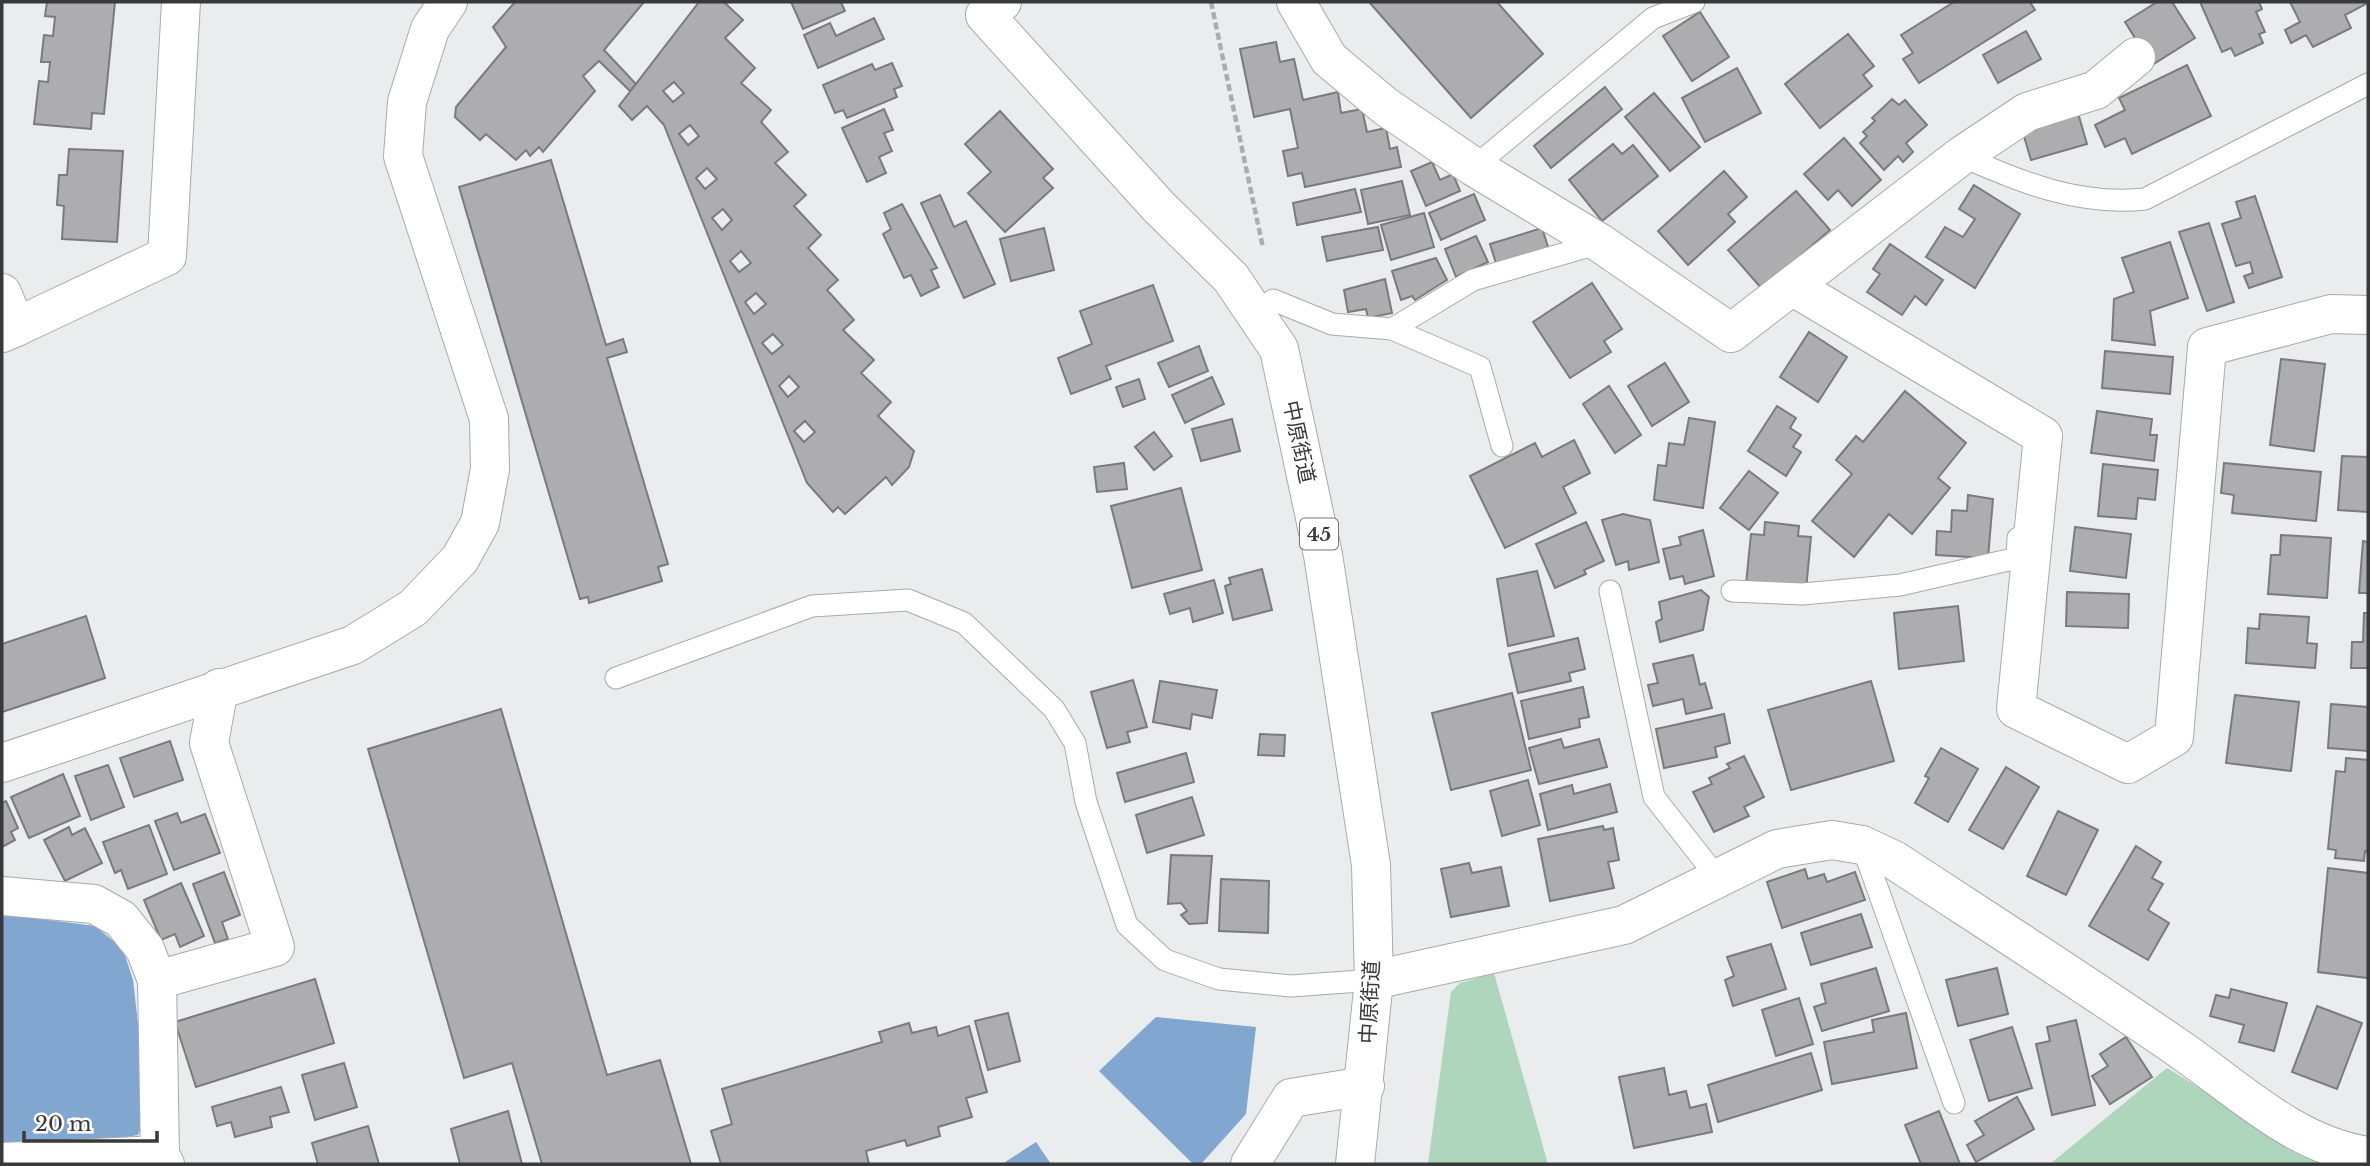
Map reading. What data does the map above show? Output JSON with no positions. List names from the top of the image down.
{
  "streets": {
    "street": ["中原街道", "45"]
  },
  "scale_bar": "20 m"
}
